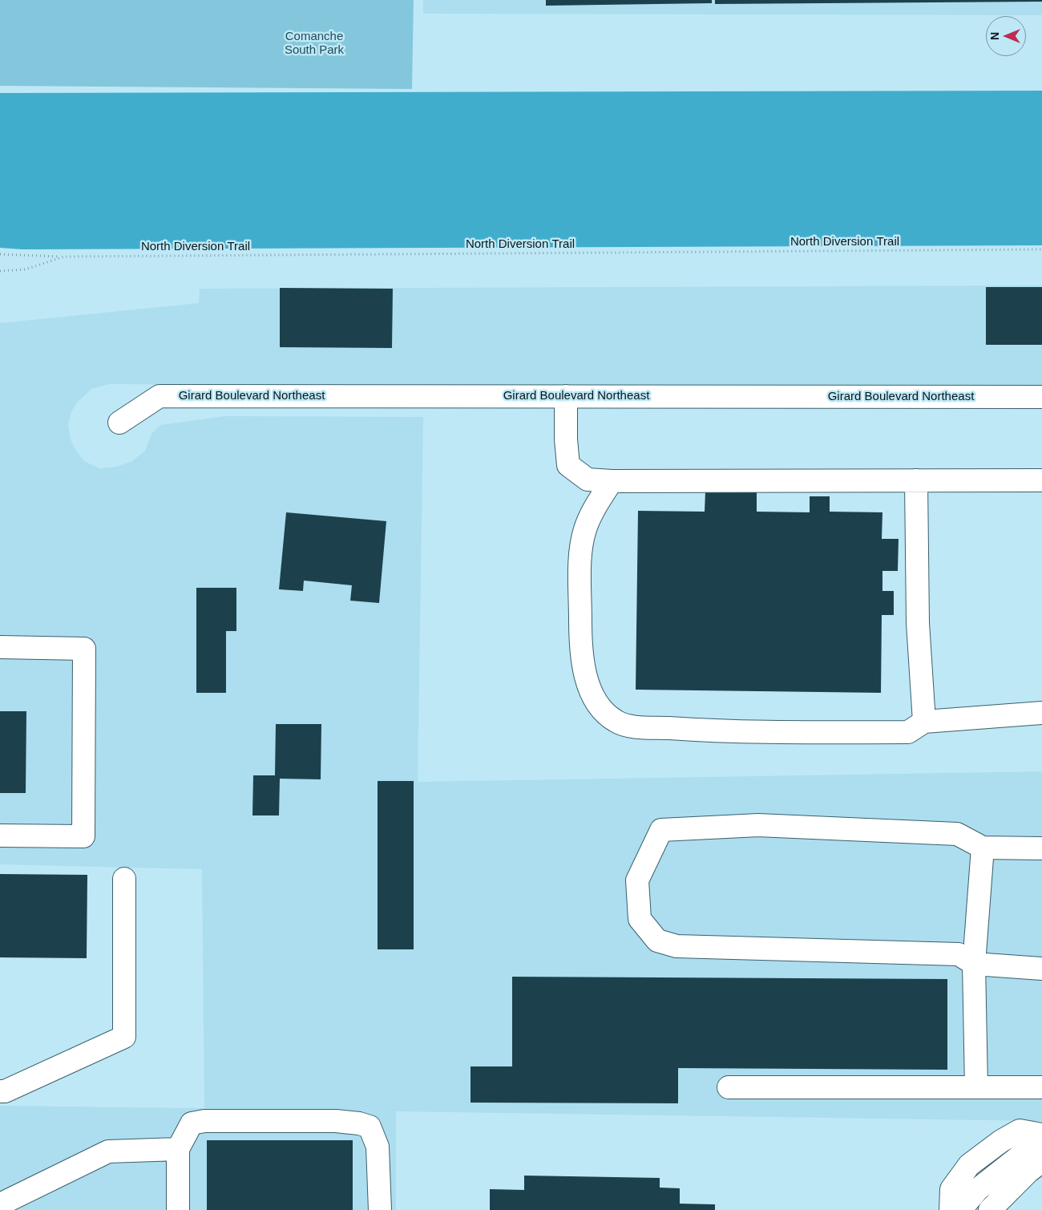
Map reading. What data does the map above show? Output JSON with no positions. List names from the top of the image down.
{
  "streets": {
    "street": ["Girard Boulevard Northeast"],
    "path": ["North Diversion Trail"]
  },
  "parks": ["Comanche South Park"],
  "north": "left"
}
